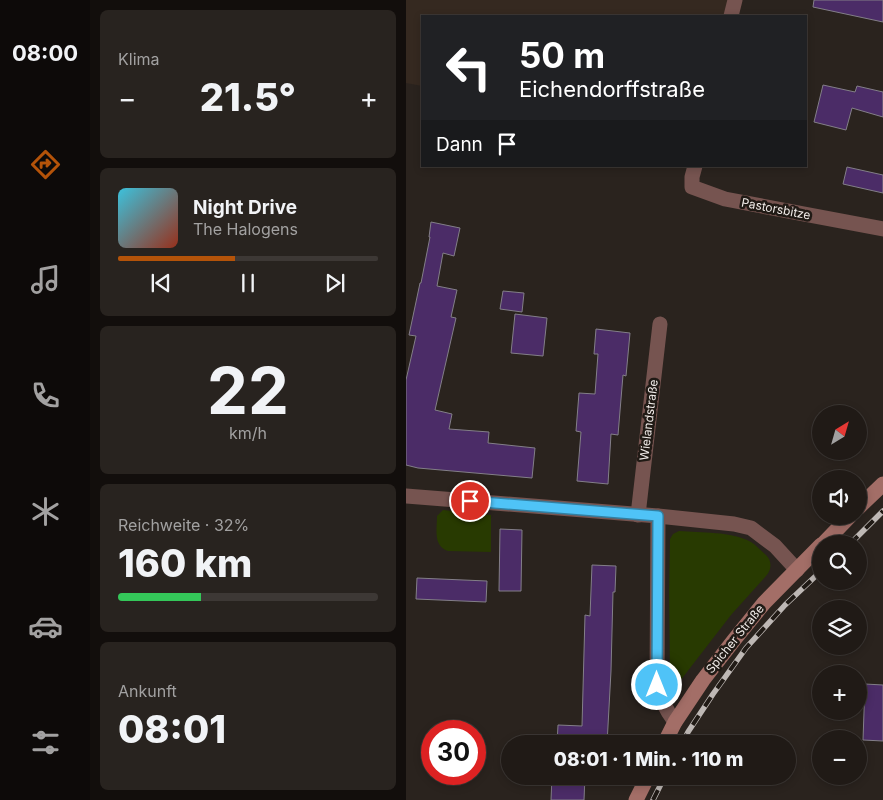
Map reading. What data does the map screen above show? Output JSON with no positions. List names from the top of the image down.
{
  "streets": {
    "street": ["Pastorsbitze", "Wielandstraße", "Spicher Straße"]
  },
  "north": "top right",
  "page": {
    "tabs": "08:00",
    "tile": [
      "Klima",
      ["22", "km/h"],
      ["Reichweite · 32%", "160 km"],
      ["Ankunft", "08:01"]
    ],
    "turn": ["50 m", "Eichendorffstraße"],
    "heat": ["−", "21.5°", "+"],
    "then": "Dann",
    "song": ["Night Drive", "The Halogens"],
    "map_buttons": ["+", "−"],
    "limit": "30",
    "trip": "08:01 · 1 Min. · 110 m"
  }
}
